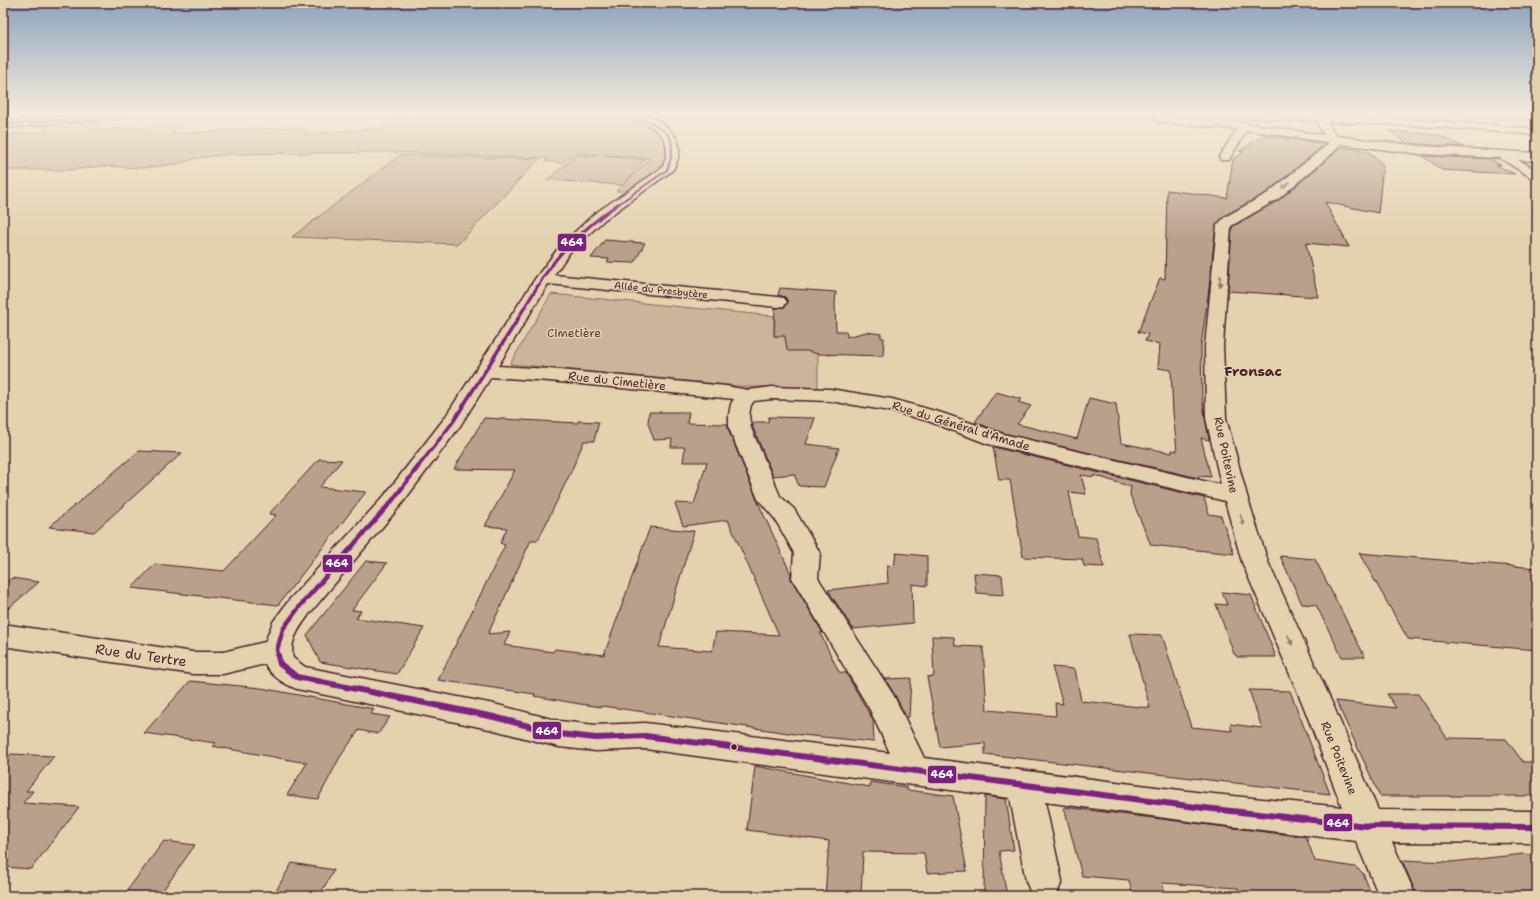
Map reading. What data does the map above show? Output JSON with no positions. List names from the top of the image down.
{
  "streets": {
    "street": [
      "Allée du Presbytère",
      "Rue du Cimetière",
      "Rue du Général d'Amade",
      "Rue Poitevine",
      "Rue du Tertre"
    ]
  },
  "crossings": [
    ["Rue du Cimetière", "Rue du Général d'Amade"],
    ["Rue du Général d'Amade", "Rue Poitevine"]
  ],
  "one_way": ["Rue Poitevine"],
  "districts": ["Fronsac"],
  "parks": ["Cimetière"],
  "lines": ["transit line 464"]
}
